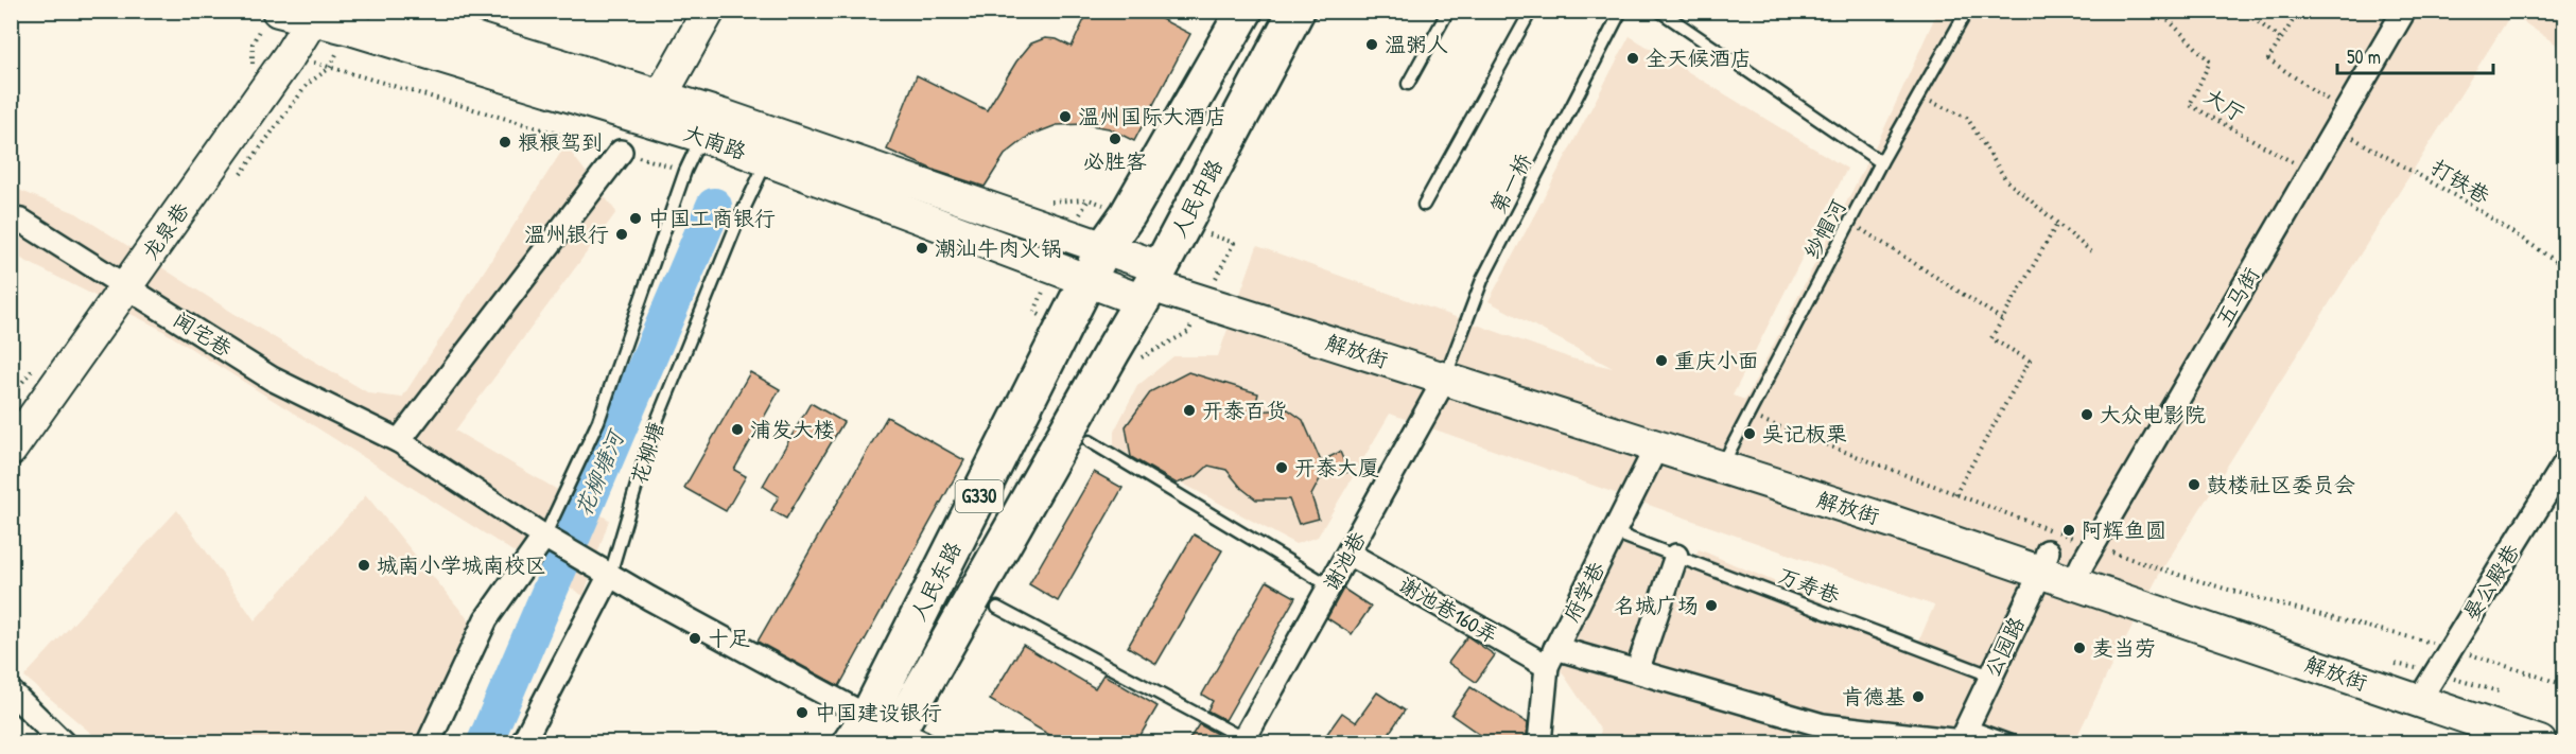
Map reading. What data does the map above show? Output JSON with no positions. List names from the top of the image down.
{
  "streets": {
    "highway": ["人民中路", "G330", "人民东路"],
    "street": [
      "大南路",
      "龙泉巷",
      "五马街",
      "闻宅巷",
      "解放街",
      "花柳塘",
      "谢池巷",
      "晏公殿巷",
      "府学巷",
      "谢池巷160弄",
      "公园路"
    ],
    "lane": ["第一桥", "纱帽河", "万寿巷"],
    "path": ["大厅", "打铁巷"]
  },
  "crossings": [
    ["大厅", "五马街"],
    ["大南路", "人民中路"],
    ["大南路", "龙泉巷"],
    ["大南路", "解放街"],
    ["大南路", "花柳塘"],
    ["大南路", "G330"],
    ["大南路", "人民东路"],
    ["打铁巷", "五马街"],
    ["第一桥", "解放街"],
    ["第一桥", "谢池巷"],
    ["人民中路", "解放街"],
    ["人民中路", "人民东路"],
    ["纱帽河", "解放街"],
    ["龙泉巷", "闻宅巷"],
    ["五马街", "解放街"],
    ["闻宅巷", "花柳塘"],
    ["闻宅巷", "人民东路"],
    ["解放街", "谢池巷"],
    ["解放街", "人民东路"],
    ["解放街", "晏公殿巷"],
    ["解放街", "府学巷"],
    ["解放街", "公园路"],
    ["G330", "人民东路"],
    ["谢池巷", "谢池巷160弄"],
    ["万寿巷", "府学巷"],
    ["万寿巷", "公园路"],
    ["府学巷", "谢池巷160弄"],
    ["谢池巷160弄", "公园路"]
  ],
  "water": ["花柳塘河"],
  "places": [
    "温粥人",
    "全天候酒店",
    "温州国际大酒店",
    "必胜客",
    "粮粮驾到",
    "中国工商银行",
    "温州银行",
    "潮汕牛肉火锅",
    "重庆小面",
    "开泰百货",
    "大众电影院",
    "浦发大楼",
    "吴记板栗",
    "开泰大厦",
    "鼓楼社区委员会",
    "阿辉鱼圆",
    "城南小学城南校区",
    "名城广场",
    "十足",
    "麦当劳",
    "肯德基",
    "中国建设银行"
  ],
  "scale_bar": "50 m"
}
